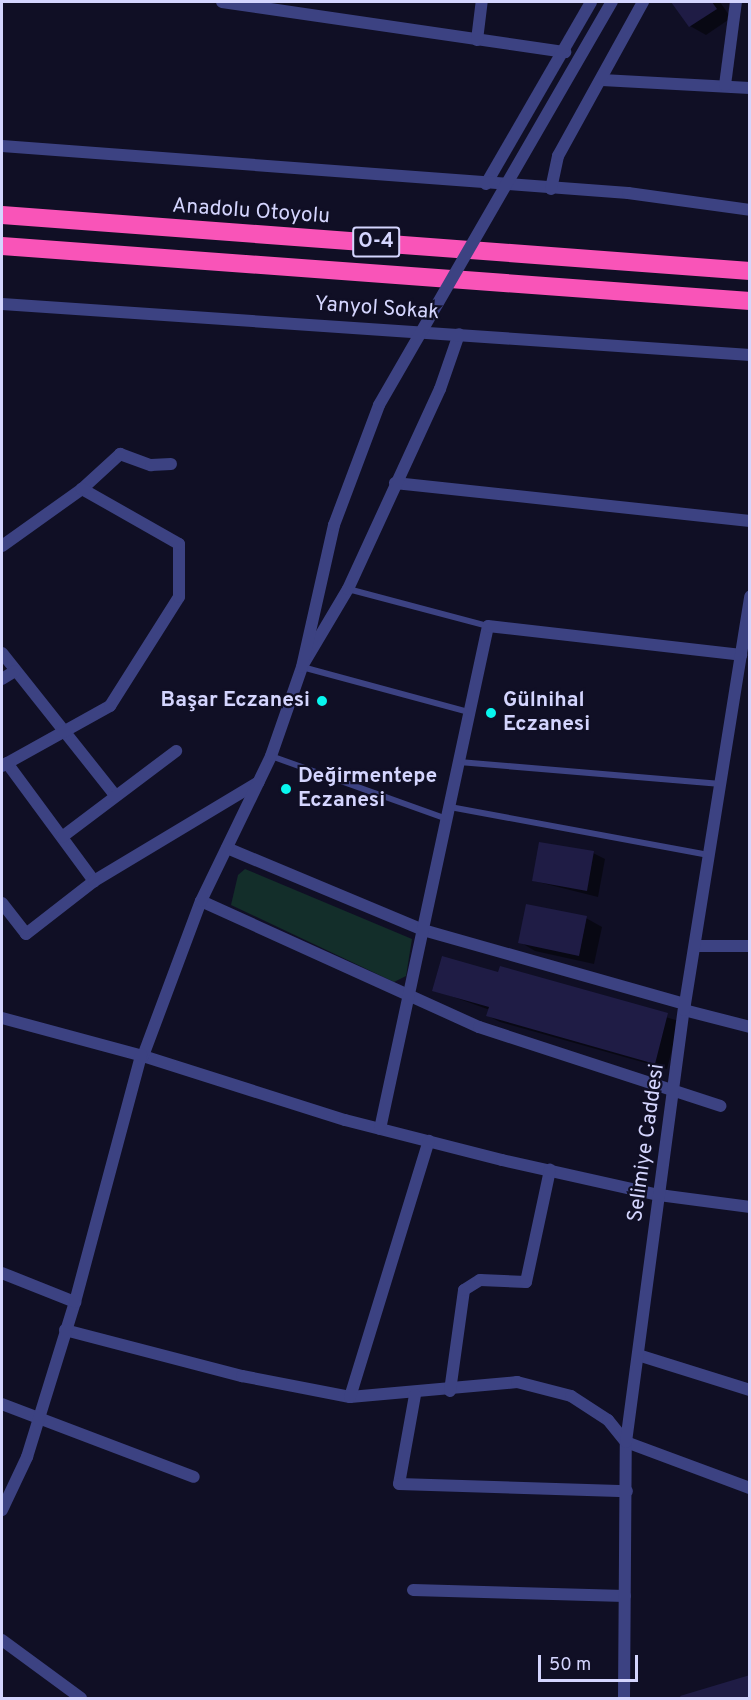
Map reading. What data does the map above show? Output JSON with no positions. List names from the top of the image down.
{
  "streets": {
    "highway": ["Anadolu Otoyolu", "O-4"],
    "street": ["Yanyol Sokak", "Selimiye Caddesi"]
  },
  "places": ["Başar Eczanesi", "Gülnihal Eczanesi", "Değirmentepe Eczanesi"],
  "scale_bar": "50 m"
}
